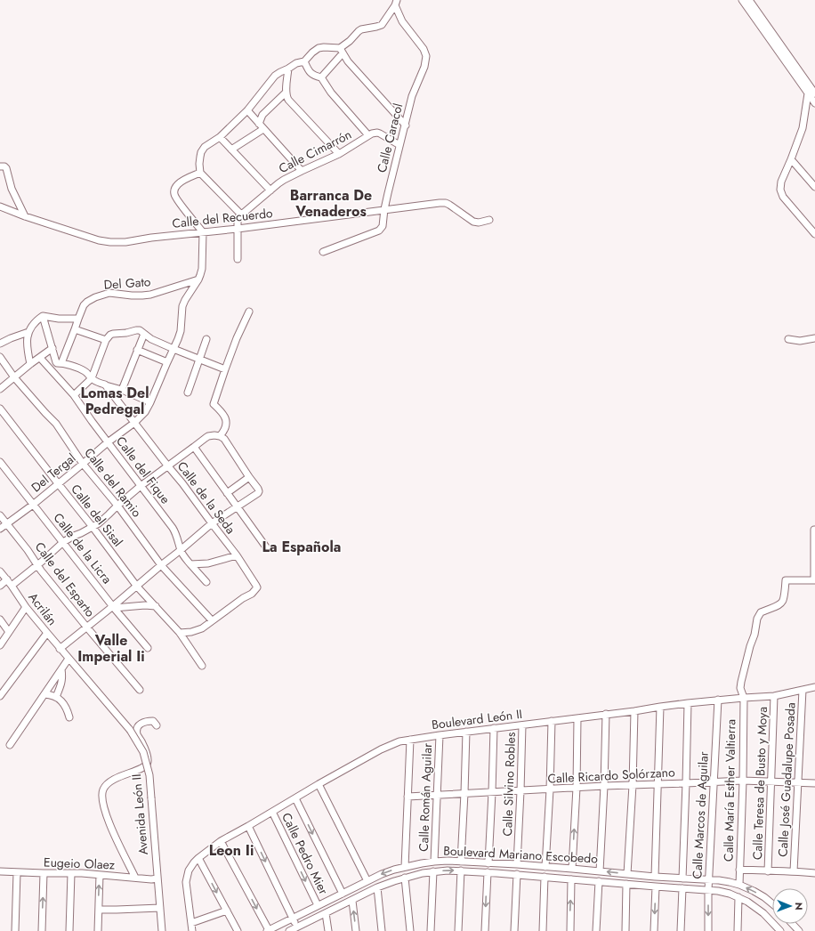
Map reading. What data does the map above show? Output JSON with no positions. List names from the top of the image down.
{
  "streets": {
    "street": [
      "Calle Caracol",
      "Calle Cimarrón",
      "Calle del Recuerdo",
      "Del Gato",
      "Calle del Fique",
      "Del Tergal",
      "Calle del Ramio",
      "Calle de la Seda",
      "Calle del Sisal",
      "Calle de la Licra",
      "Calle del Esparto",
      "Acrilán",
      "Boulevard León II",
      "Calle Ricardo Solórzano",
      "Calle José Guadalupe Posada",
      "Calle Teresa de Busto y Moya",
      "Calle Silvino Robles",
      "Calle María Esther Valtierra",
      "Calle Román Aguilar",
      "Avenida León II",
      "Calle Marcos de Aguilar",
      "Calle Pedro Mier",
      "Boulevard Mariano Escobedo",
      "Eugeio Olaez"
    ]
  },
  "crossings": [
    ["Calle Caracol", "Calle Cimarrón"],
    ["Calle Caracol", "Calle del Recuerdo"],
    ["Del Gato", "Del Tergal"],
    ["Calle del Fique", "Del Tergal"],
    ["Del Tergal", "Calle del Ramio"],
    ["Del Tergal", "Calle de la Seda"],
    ["Del Tergal", "Calle del Sisal"],
    ["Del Tergal", "Calle de la Licra"],
    ["Del Tergal", "Calle del Esparto"],
    ["Calle del Ramio", "Calle de la Seda"],
    ["Acrilán", "Avenida León II"],
    ["Boulevard León II", "Calle José Guadalupe Posada"],
    ["Boulevard León II", "Calle Teresa de Busto y Moya"],
    ["Boulevard León II", "Calle Silvino Robles"],
    ["Boulevard León II", "Calle María Esther Valtierra"],
    ["Boulevard León II", "Calle Román Aguilar"],
    ["Boulevard León II", "Calle Marcos de Aguilar"],
    ["Boulevard León II", "Calle Pedro Mier"],
    ["Calle Ricardo Solórzano", "Calle José Guadalupe Posada"],
    ["Calle Ricardo Solórzano", "Calle Teresa de Busto y Moya"],
    ["Calle Ricardo Solórzano", "Calle Silvino Robles"],
    ["Calle Ricardo Solórzano", "Calle María Esther Valtierra"],
    ["Calle Ricardo Solórzano", "Calle Román Aguilar"],
    ["Calle Ricardo Solórzano", "Calle Marcos de Aguilar"],
    ["Calle Silvino Robles", "Boulevard Mariano Escobedo"],
    ["Calle María Esther Valtierra", "Boulevard Mariano Escobedo"],
    ["Calle Román Aguilar", "Boulevard Mariano Escobedo"],
    ["Avenida León II", "Eugeio Olaez"],
    ["Calle Marcos de Aguilar", "Boulevard Mariano Escobedo"],
    ["Calle Pedro Mier", "Boulevard Mariano Escobedo"]
  ],
  "districts": [
    "Barranca De Venaderos",
    "Lomas Del Pedregal",
    "La Española",
    "Valle Imperial Ii",
    "Leon Ii"
  ],
  "north": "right"
}
